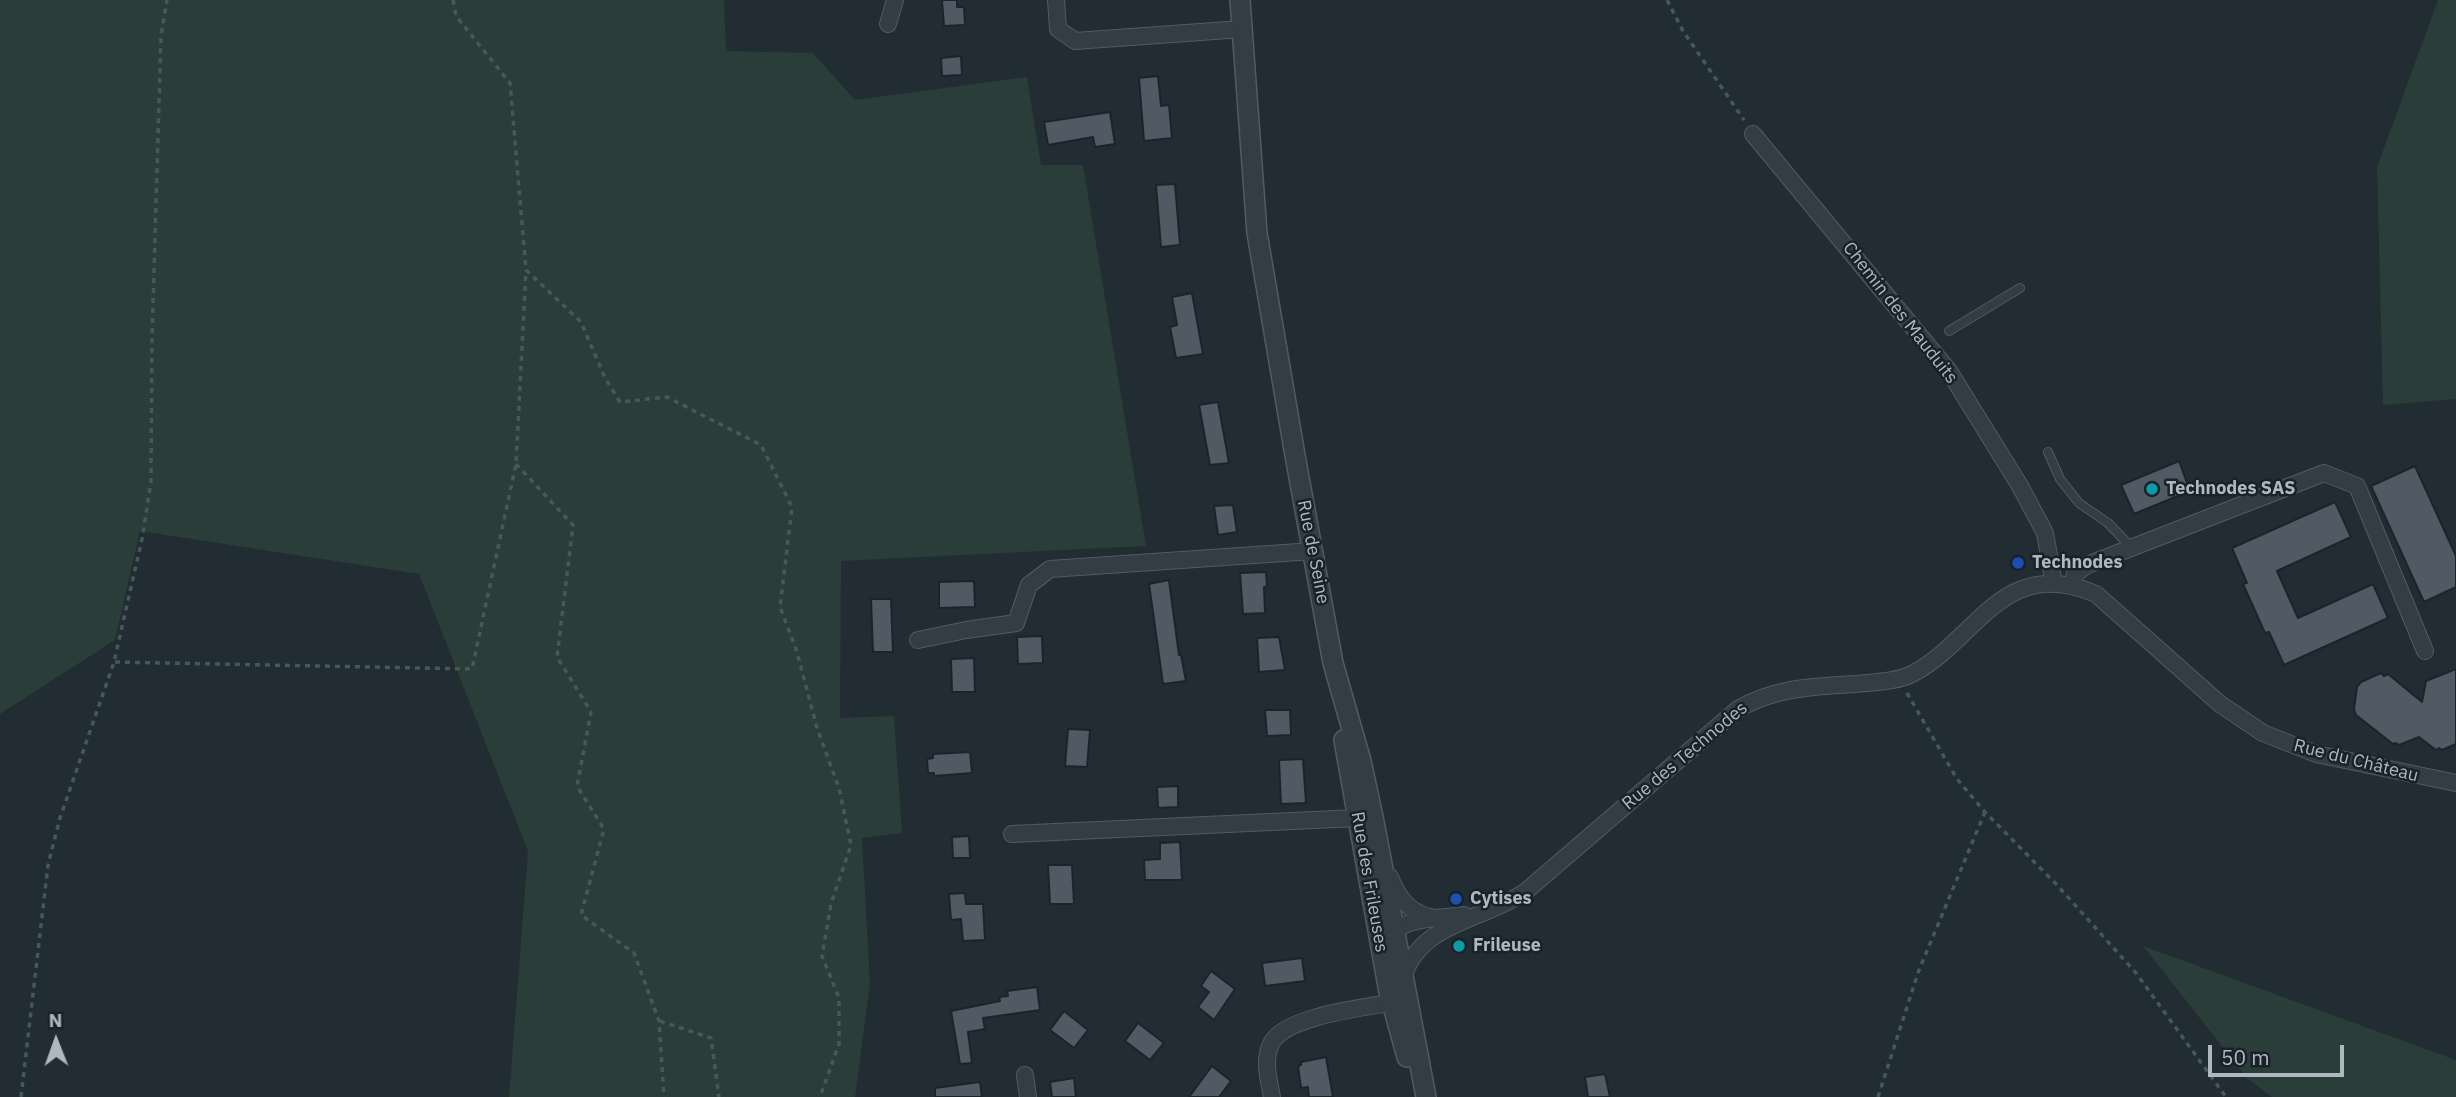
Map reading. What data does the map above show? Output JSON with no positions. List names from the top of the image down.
{
  "streets": {
    "street": [
      "Chemin des Mauduits",
      "Rue de Seine",
      "Rue des Technodes",
      "Rue du Château",
      "Rue des Frileuses"
    ]
  },
  "crossings": [
    ["Chemin des Mauduits", "Rue des Technodes"],
    ["Rue de Seine", "Rue des Technodes"],
    ["Rue de Seine", "Rue des Frileuses"],
    ["Rue des Technodes", "Rue du Château"],
    ["Rue des Technodes", "Rue des Frileuses"]
  ],
  "places": [
    "Technodes SAS",
    "Technodes",
    "Cytises",
    "Frileuse"
  ],
  "scale_bar": "50 m",
  "north": "top"
}
